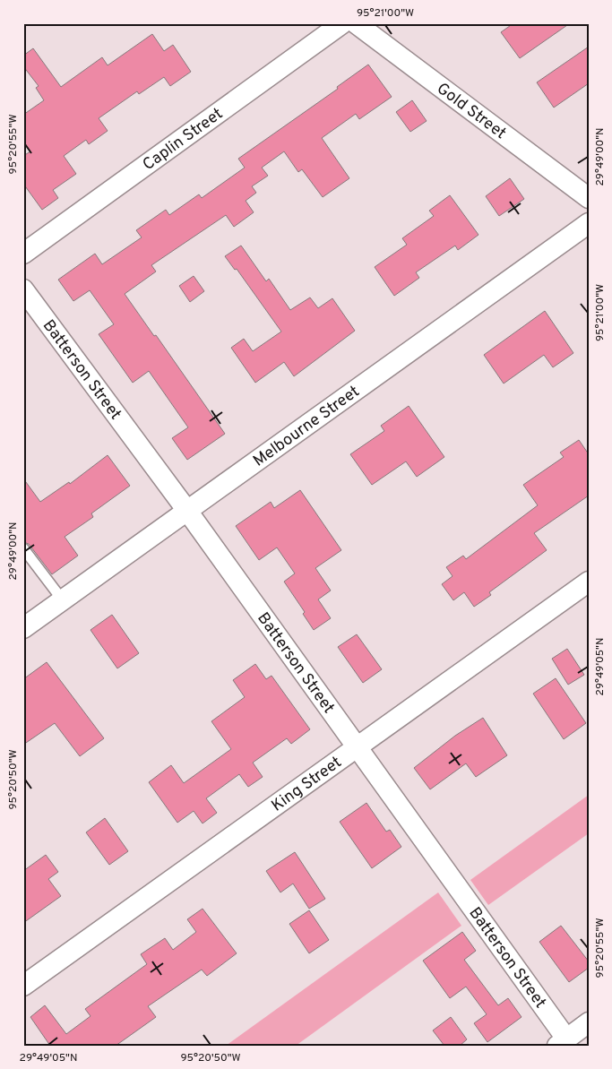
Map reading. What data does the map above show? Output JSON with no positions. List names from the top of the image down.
{
  "streets": {
    "street": [
      "Gold Street",
      "Caplin Street",
      "Batterson Street",
      "Melbourne Street",
      "King Street"
    ]
  },
  "crossings": [
    ["Batterson Street", "Melbourne Street"],
    ["Batterson Street", "King Street"]
  ],
  "coordinates": [
    "95°21'00\"W",
    "95°20'55\"W",
    "29°49'00\"N",
    "29°49'05\"N",
    "95°20'50\"W"
  ]
}
